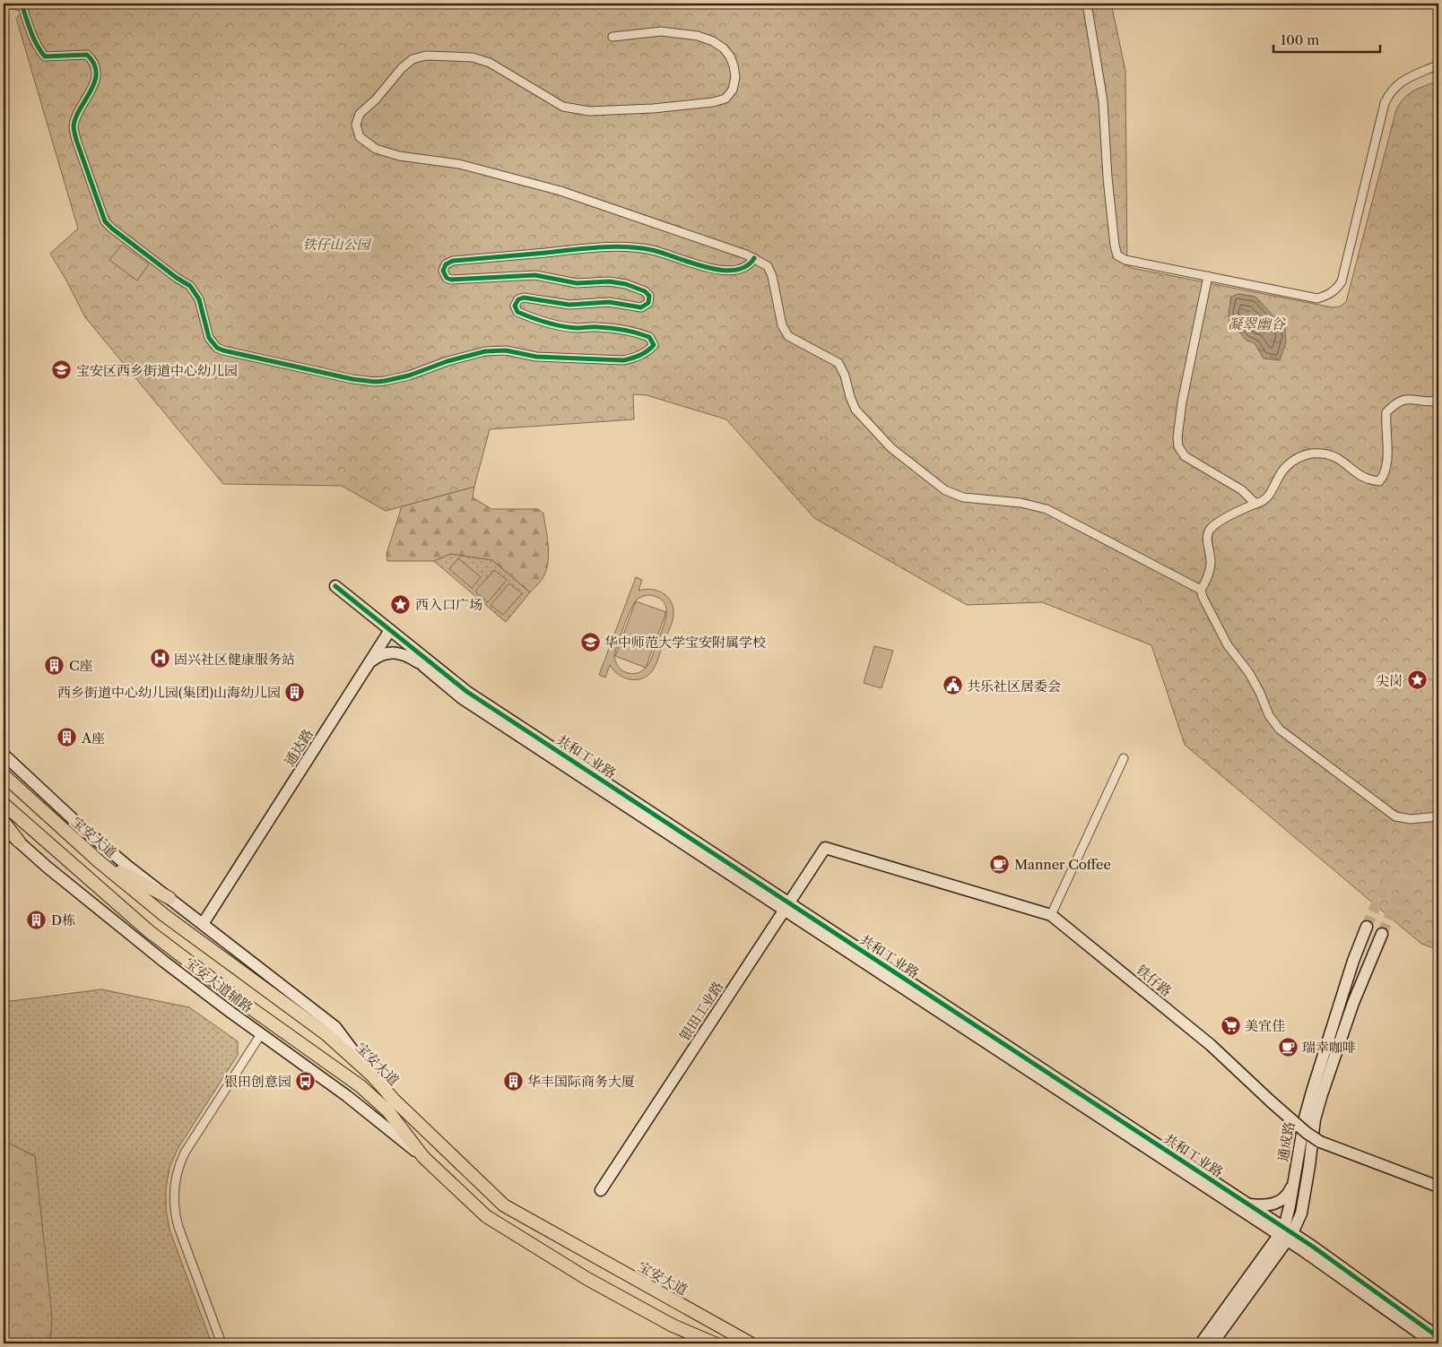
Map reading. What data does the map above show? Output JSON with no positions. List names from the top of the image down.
{
  "streets": {
    "main road": ["宝安大道"],
    "street": [
      "通达路",
      "共和工业路",
      "铁仔路",
      "宝安大道辅路",
      "银田工业路",
      "通成路"
    ]
  },
  "crossings": [
    ["通达路", "共和工业路"],
    ["共和工业路", "银田工业路"],
    ["共和工业路", "通成路"],
    ["宝安大道", "宝安大道辅路"],
    ["铁仔路", "银田工业路"]
  ],
  "water": ["凝翠幽谷"],
  "parks": ["铁仔山公园"],
  "places": {
    "school or university": ["宝安区西乡街道中心幼儿园", "华中师范大学宝安附属学校"],
    "place": ["西入口广场", "尖岗"],
    "hospital": ["固兴社区健康服务站"],
    "building": [
      "C座",
      "西乡街道中心幼儿园(集团)山海幼儿园",
      "A座",
      "D栋",
      "华丰国际商务大厦"
    ],
    "public building": ["共乐社区居委会"],
    "cafe": ["Manner Coffee", "瑞幸咖啡"],
    "supermarket": ["美宜佳"],
    "bus stop": ["银田创意园"]
  },
  "scale_bar": "100 m"
}
